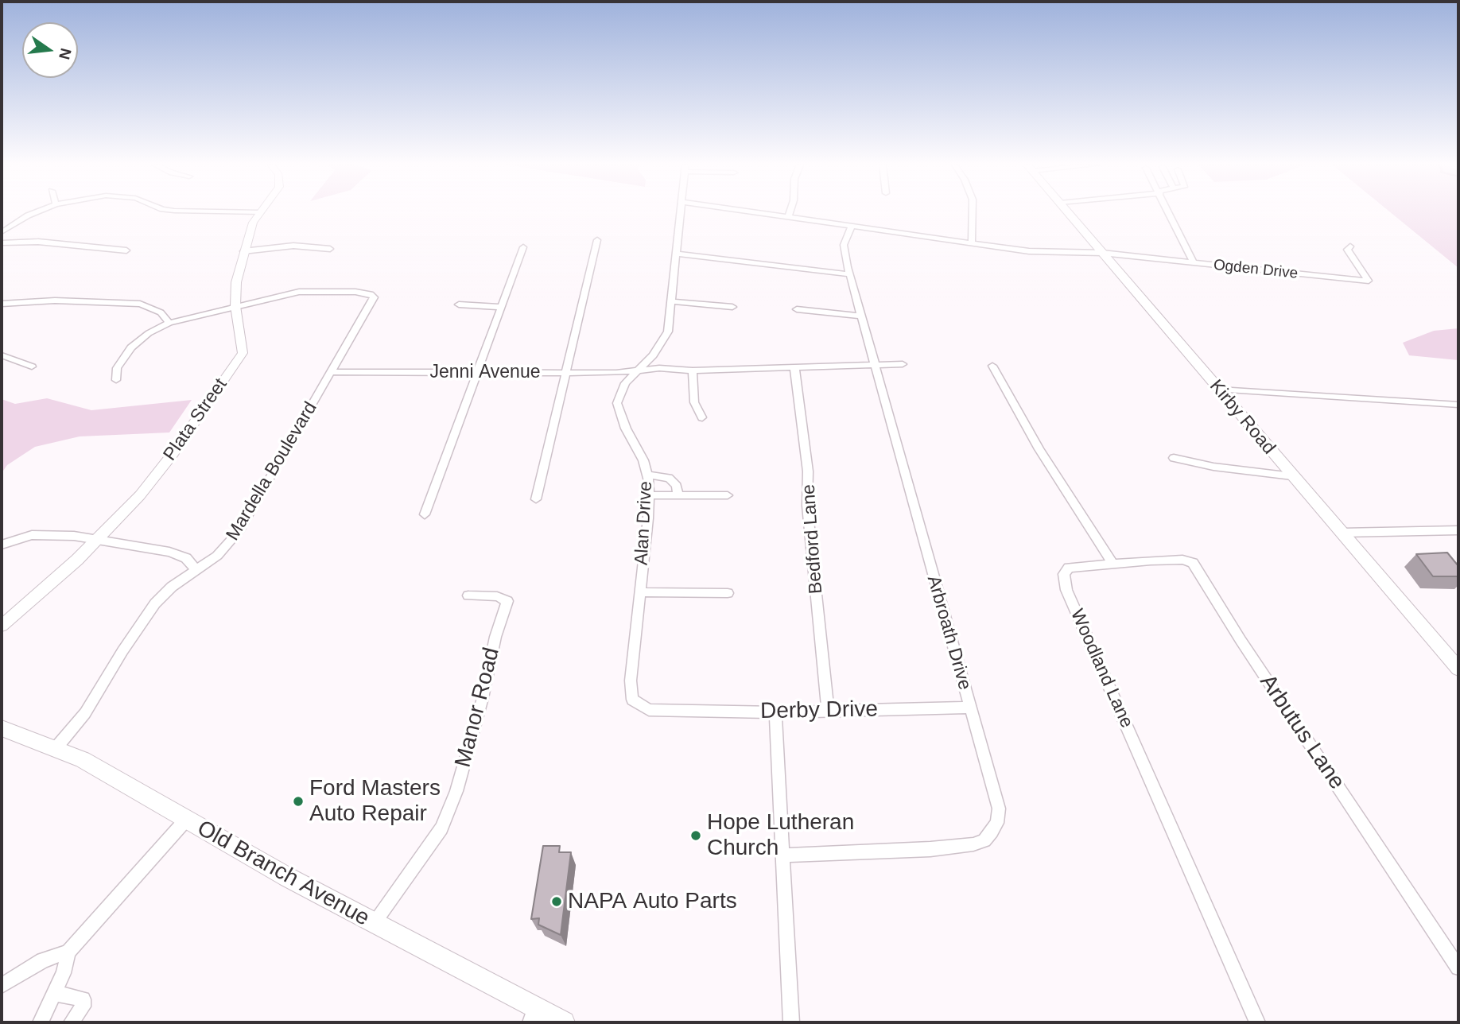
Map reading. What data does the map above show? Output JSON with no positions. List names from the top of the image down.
{
  "streets": {
    "main road": ["Kirby Road", "Old Branch Avenue"],
    "street": [
      "Ogden Drive",
      "Jenni Avenue",
      "Plata Street",
      "Mardella Boulevard",
      "Alan Drive",
      "Bedford Lane",
      "Arbroath Drive",
      "Woodland Lane",
      "Manor Road",
      "Derby Drive",
      "Arbutus Lane"
    ]
  },
  "crossings": [
    ["Ogden Drive", "Kirby Road"],
    ["Ogden Drive", "Arbroath Drive"],
    ["Jenni Avenue", "Mardella Boulevard"],
    ["Jenni Avenue", "Alan Drive"],
    ["Jenni Avenue", "Bedford Lane"],
    ["Jenni Avenue", "Arbroath Drive"],
    ["Mardella Boulevard", "Old Branch Avenue"],
    ["Alan Drive", "Derby Drive"],
    ["Bedford Lane", "Derby Drive"],
    ["Arbroath Drive", "Derby Drive"],
    ["Woodland Lane", "Arbutus Lane"],
    ["Manor Road", "Old Branch Avenue"]
  ],
  "places": ["Ford Masters Auto Repair", "Hope Lutheran Church", "NAPA Auto Parts"],
  "north": "right"
}
